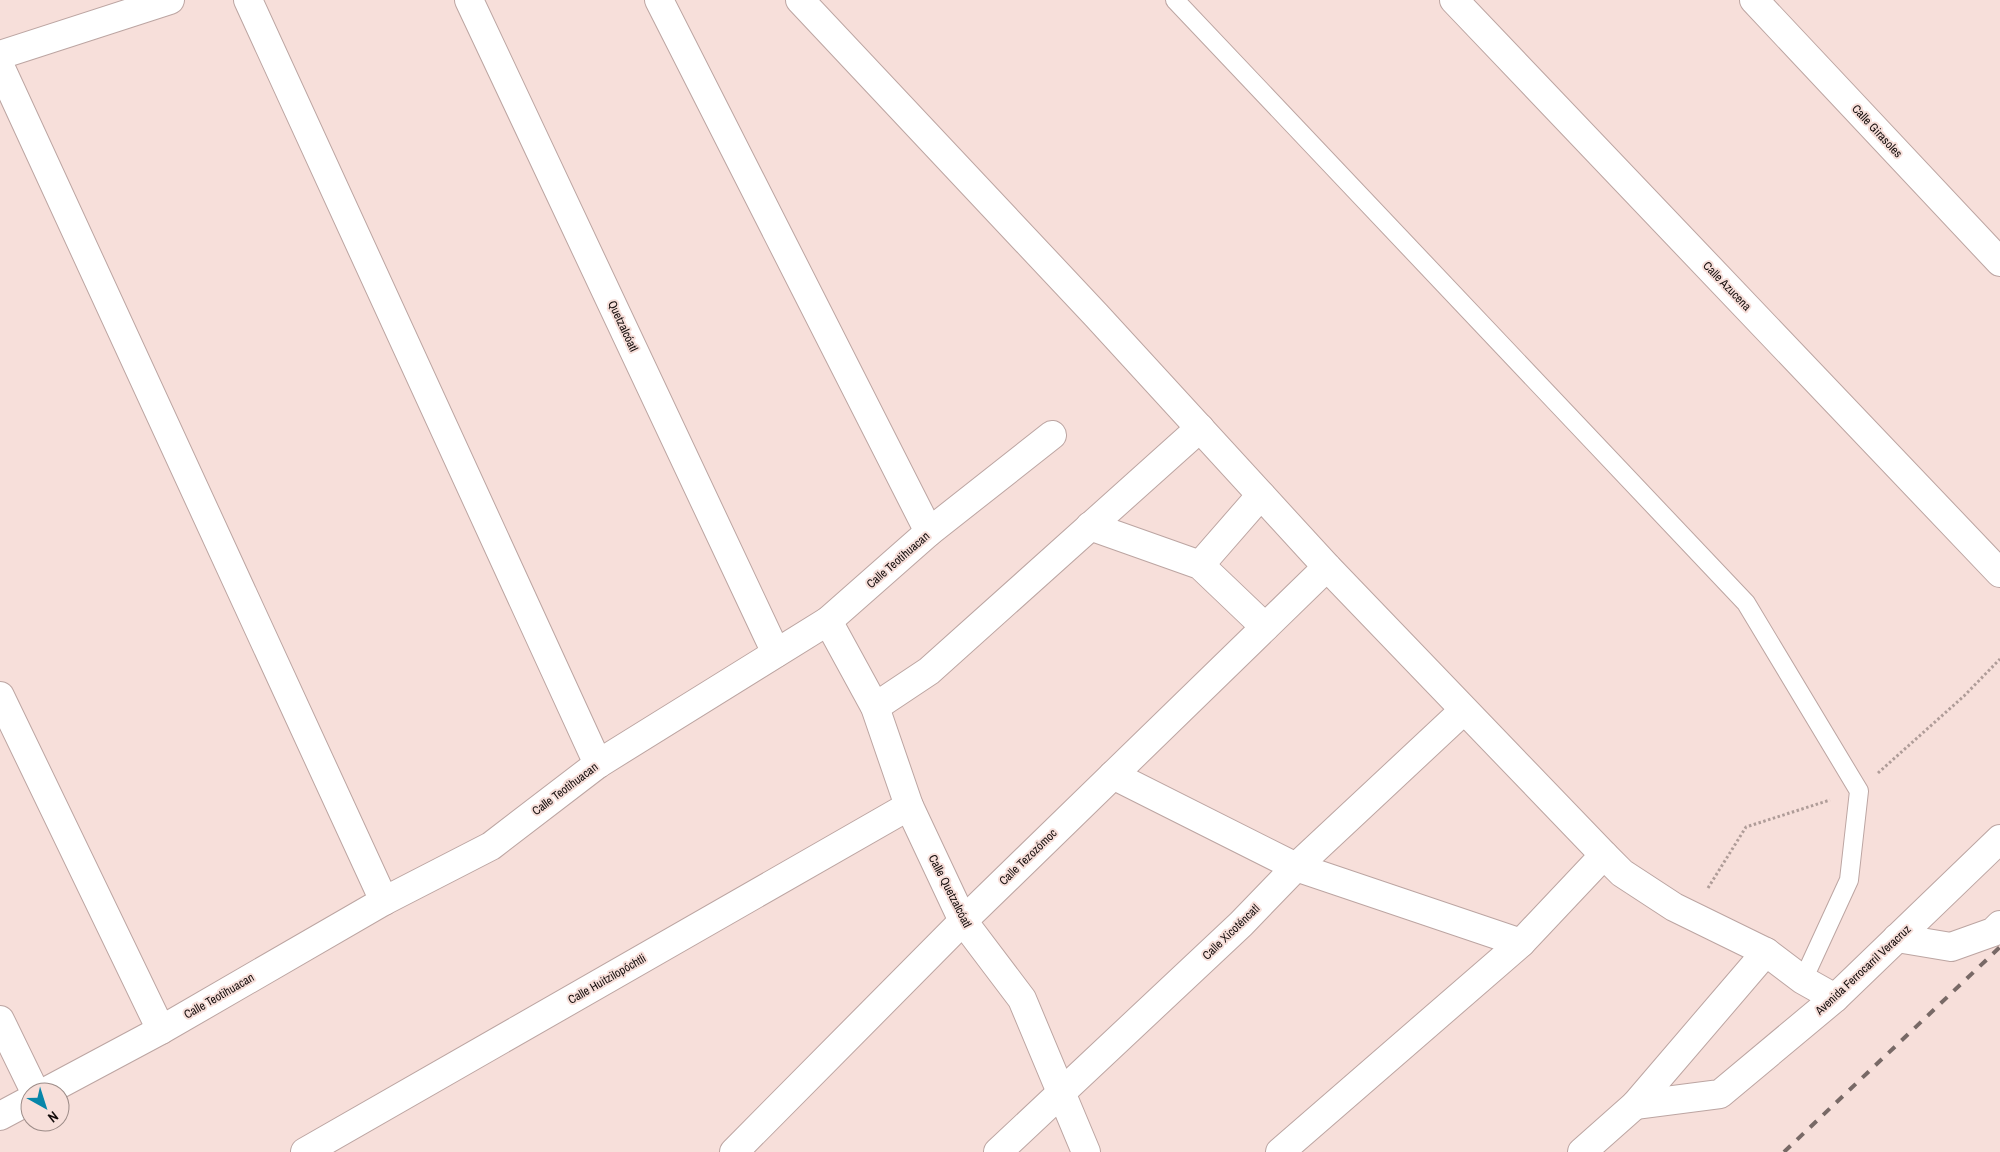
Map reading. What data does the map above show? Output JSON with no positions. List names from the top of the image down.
{
  "streets": {
    "street": [
      "Calle Girasoles",
      "Calle Azucena",
      "Quetzalcóatl",
      "Calle Teotihuacan",
      "Calle Tezozómoc",
      "Calle Quetzalcóatl",
      "Calle Xicoténcatl",
      "Avenida Ferrocarril Veracruz",
      "Calle Huitzilopóchtli"
    ]
  },
  "crossings": [
    ["Quetzalcóatl", "Calle Teotihuacan"],
    ["Calle Teotihuacan", "Calle Quetzalcóatl"],
    ["Calle Tezozómoc", "Calle Quetzalcóatl"],
    ["Calle Quetzalcóatl", "Calle Xicoténcatl"],
    ["Calle Quetzalcóatl", "Calle Huitzilopóchtli"]
  ],
  "north": "bottom right"
}
